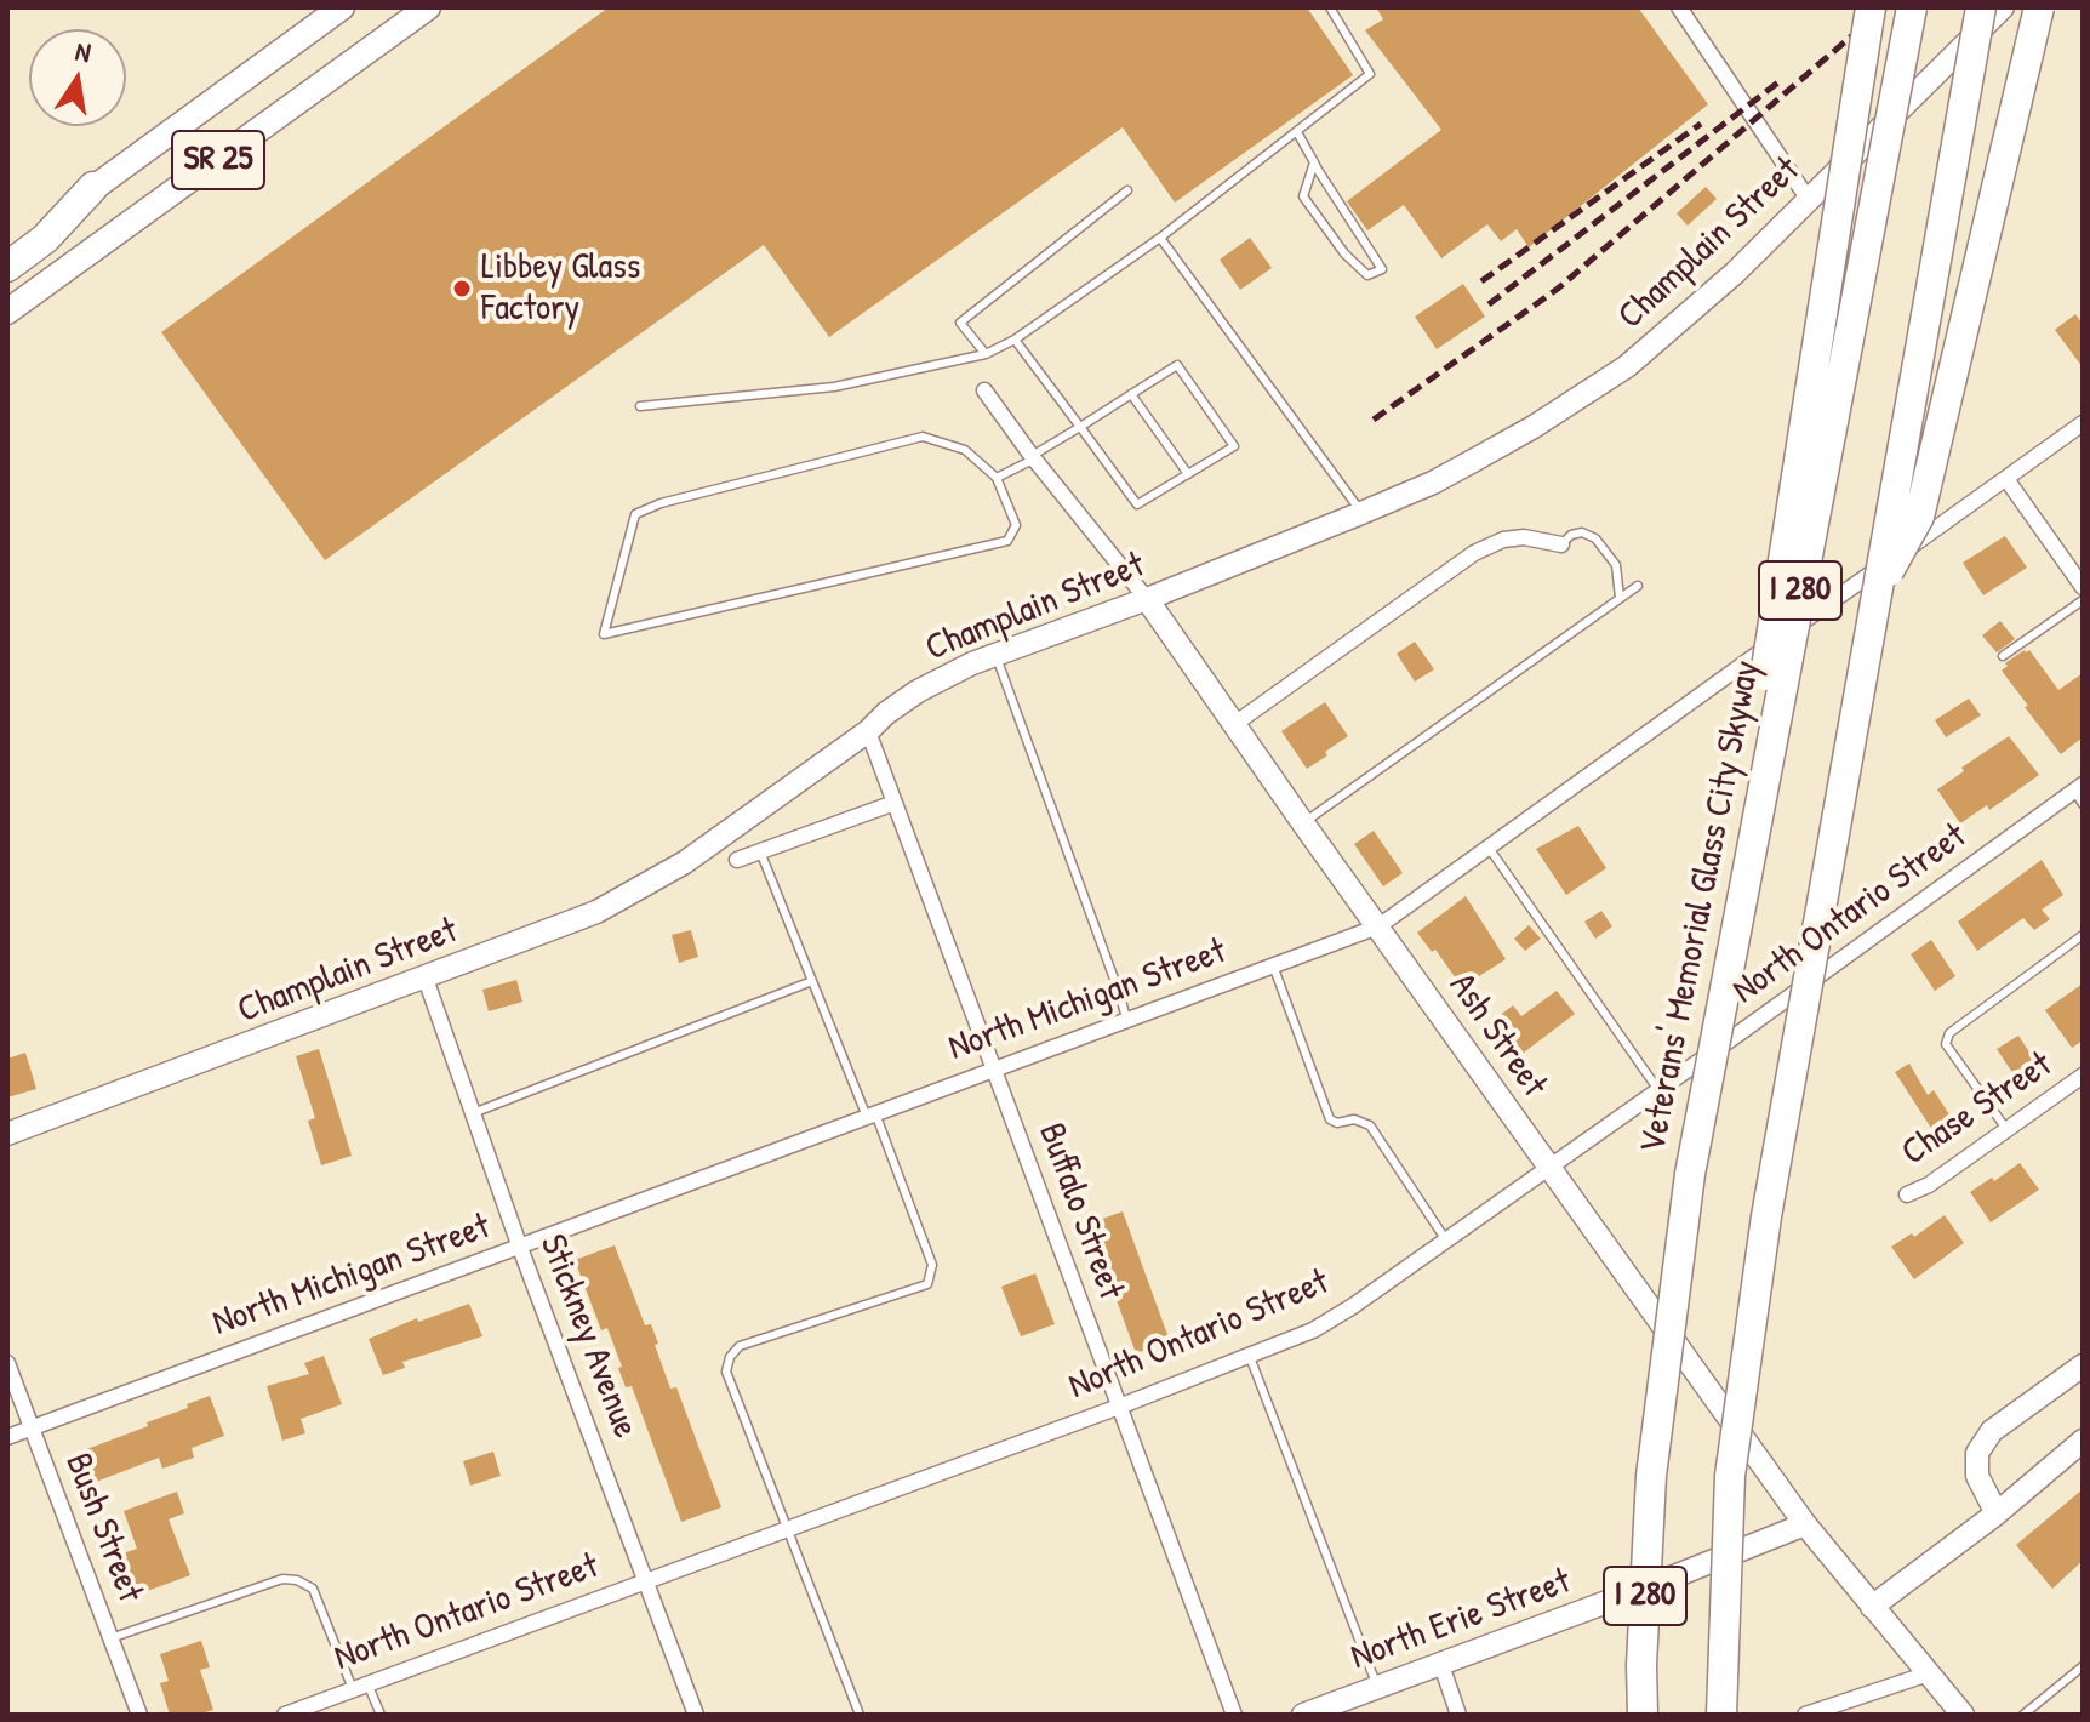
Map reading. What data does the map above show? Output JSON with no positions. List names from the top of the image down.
{
  "streets": {
    "highway": ["I 280", "Veterans' Memorial Glass City Skyway"],
    "main road": ["SR 25"],
    "street": [
      "Champlain Street",
      "North Ontario Street",
      "North Michigan Street",
      "Ash Street",
      "Chase Street",
      "Buffalo Street",
      "Stickney Avenue",
      "Bush Street",
      "North Erie Street"
    ]
  },
  "crossings": [
    ["Champlain Street", "Ash Street"],
    ["Champlain Street", "Buffalo Street"],
    ["Champlain Street", "Stickney Avenue"],
    ["North Ontario Street", "Ash Street"],
    ["North Ontario Street", "Buffalo Street"],
    ["North Ontario Street", "Stickney Avenue"],
    ["North Michigan Street", "Ash Street"],
    ["North Michigan Street", "Buffalo Street"],
    ["North Michigan Street", "Stickney Avenue"],
    ["North Michigan Street", "Bush Street"],
    ["Ash Street", "North Erie Street"]
  ],
  "places": ["Libbey Glass Factory"],
  "north": "top"
}
